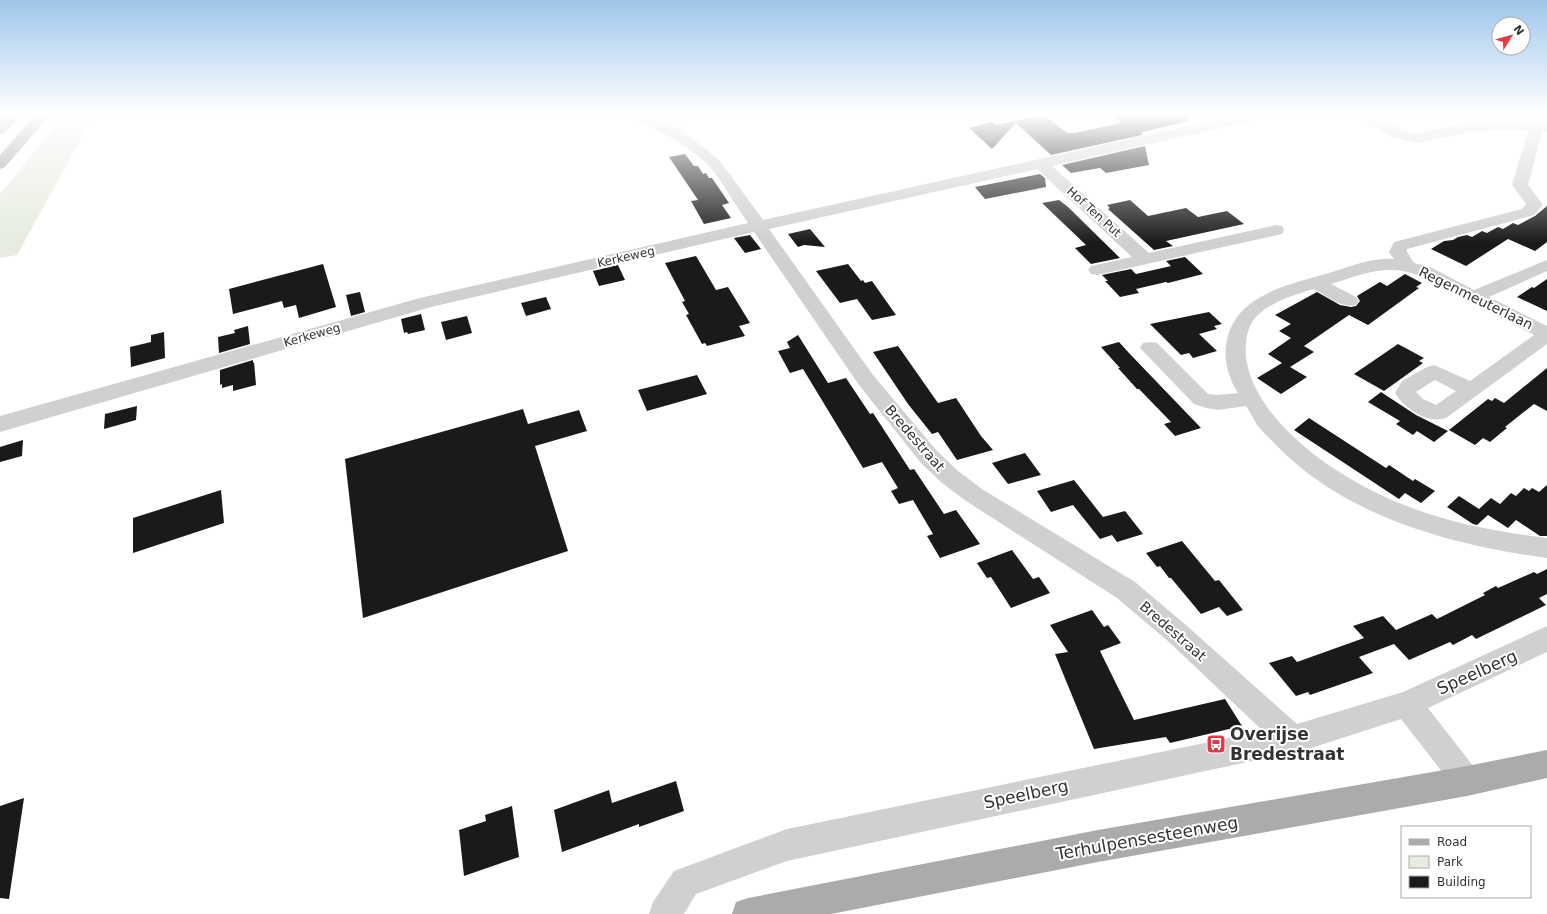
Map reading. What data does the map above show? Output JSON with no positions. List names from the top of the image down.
{
  "streets": {
    "main road": ["Terhulpensesteenweg"],
    "street": [
      "Hof Ten Put",
      "Kerkeweg",
      "Regenmeuterlaan",
      "Bredestraat",
      "Speelberg"
    ]
  },
  "crossings": [
    ["Hof Ten Put", "Kerkeweg"],
    ["Kerkeweg", "Bredestraat"],
    ["Bredestraat", "Speelberg"]
  ],
  "places": {
    "bus stop": ["Overijse Bredestraat"]
  },
  "legend": ["Road", "Park", "Building"],
  "north": "top right"
}
